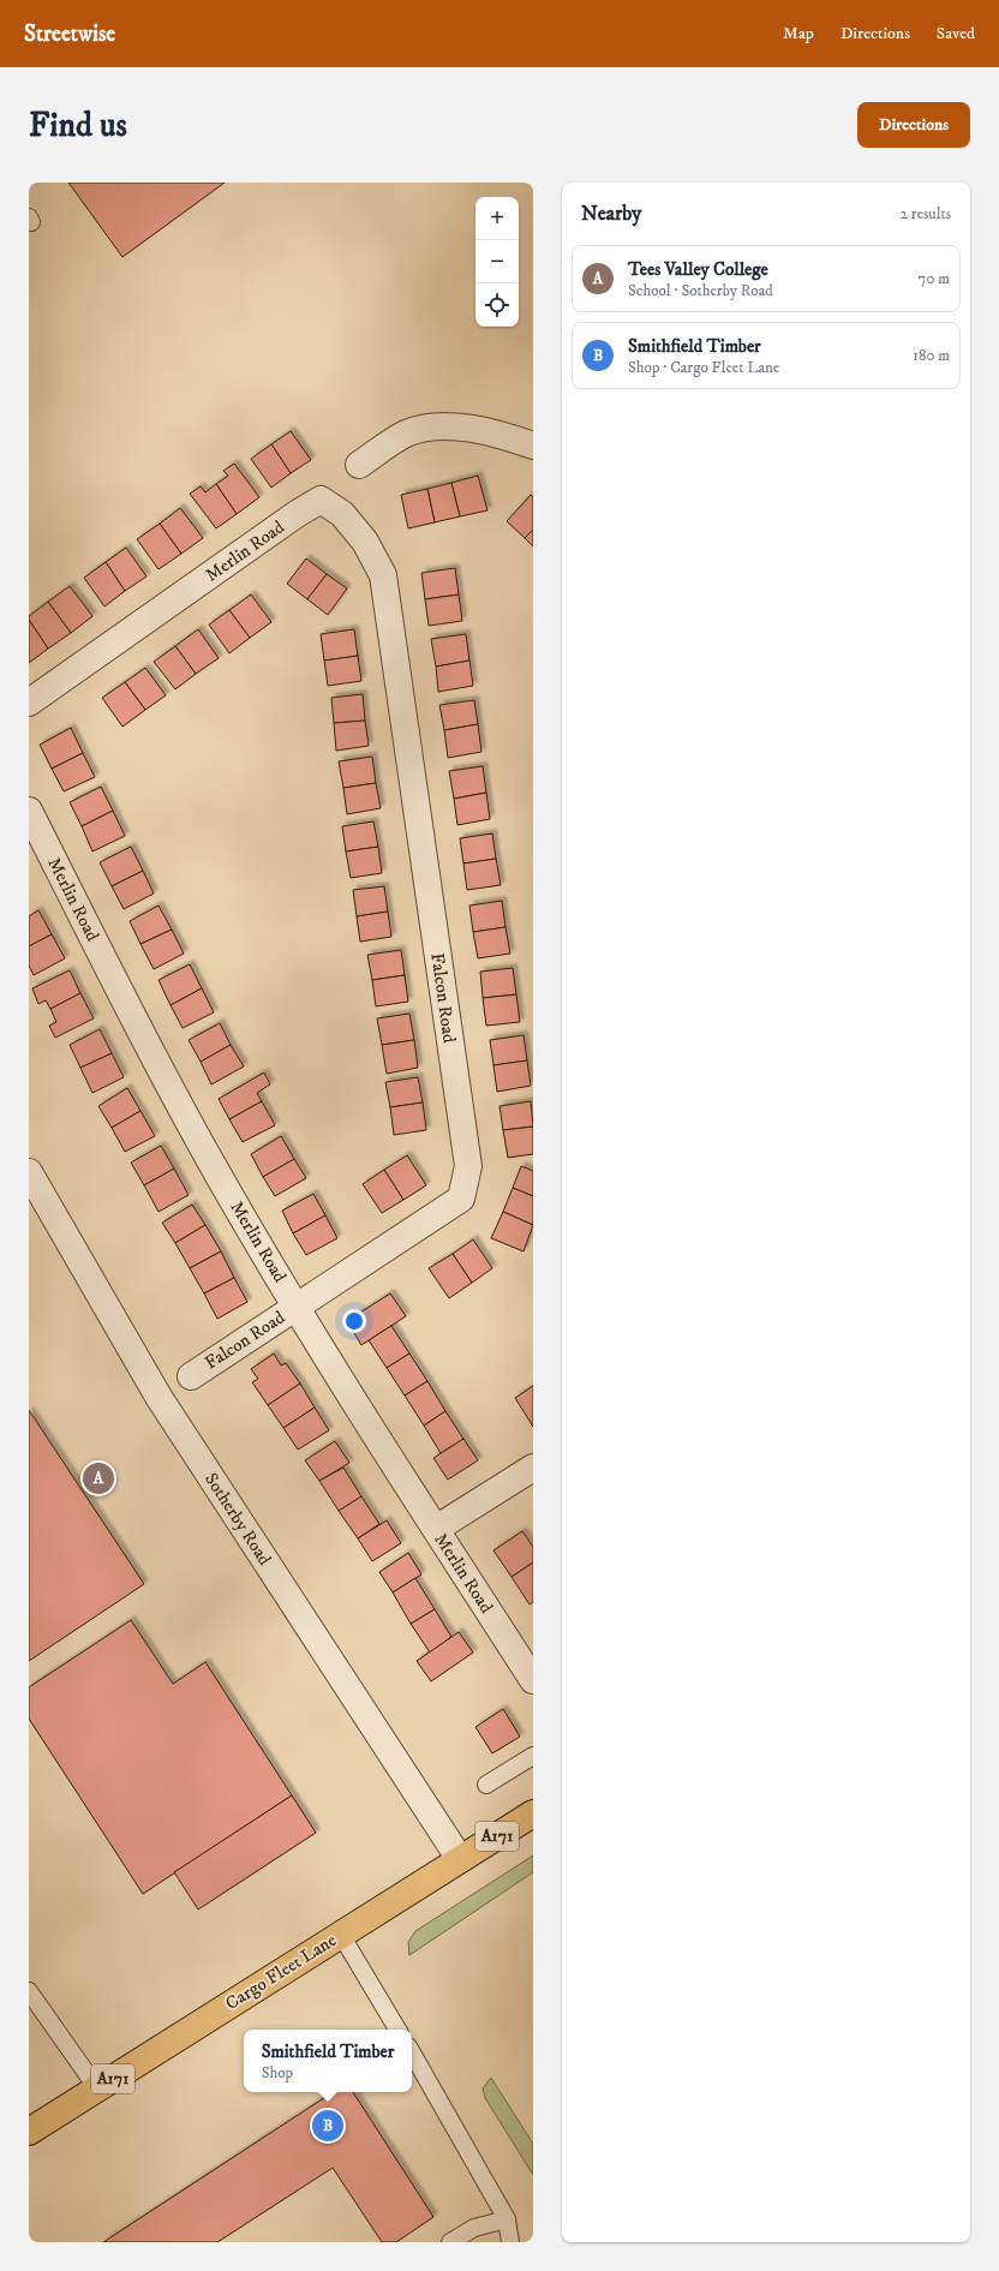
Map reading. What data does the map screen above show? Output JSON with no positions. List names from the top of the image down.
{
  "streets": {
    "main road": ["A171", "Cargo Fleet Lane"],
    "street": ["Merlin Road", "Falcon Road", "Sotherby Road"]
  },
  "crossings": [
    ["Merlin Road", "Falcon Road"],
    ["Sotherby Road", "Cargo Fleet Lane"]
  ],
  "page": {
    "header": "Streetwise",
    "nav": ["Map", "Directions", "Saved"],
    "buttons": "Directions",
    "title": "Find us",
    "heading": ["Nearby", "2 results"],
    "map_buttons": ["+", "−"],
    "list": [
      {
        "mark": "A",
        "name": "Tees Valley College",
        "note": "School · Sotherby Road",
        "value": "70 m"
      },
      {
        "mark": "B",
        "name": "Smithfield Timber",
        "note": "Shop · Cargo Fleet Lane",
        "value": "180 m"
      }
    ],
    "pins": ["A", "B"],
    "popup": ["Smithfield Timber", "Shop"]
  }
}
